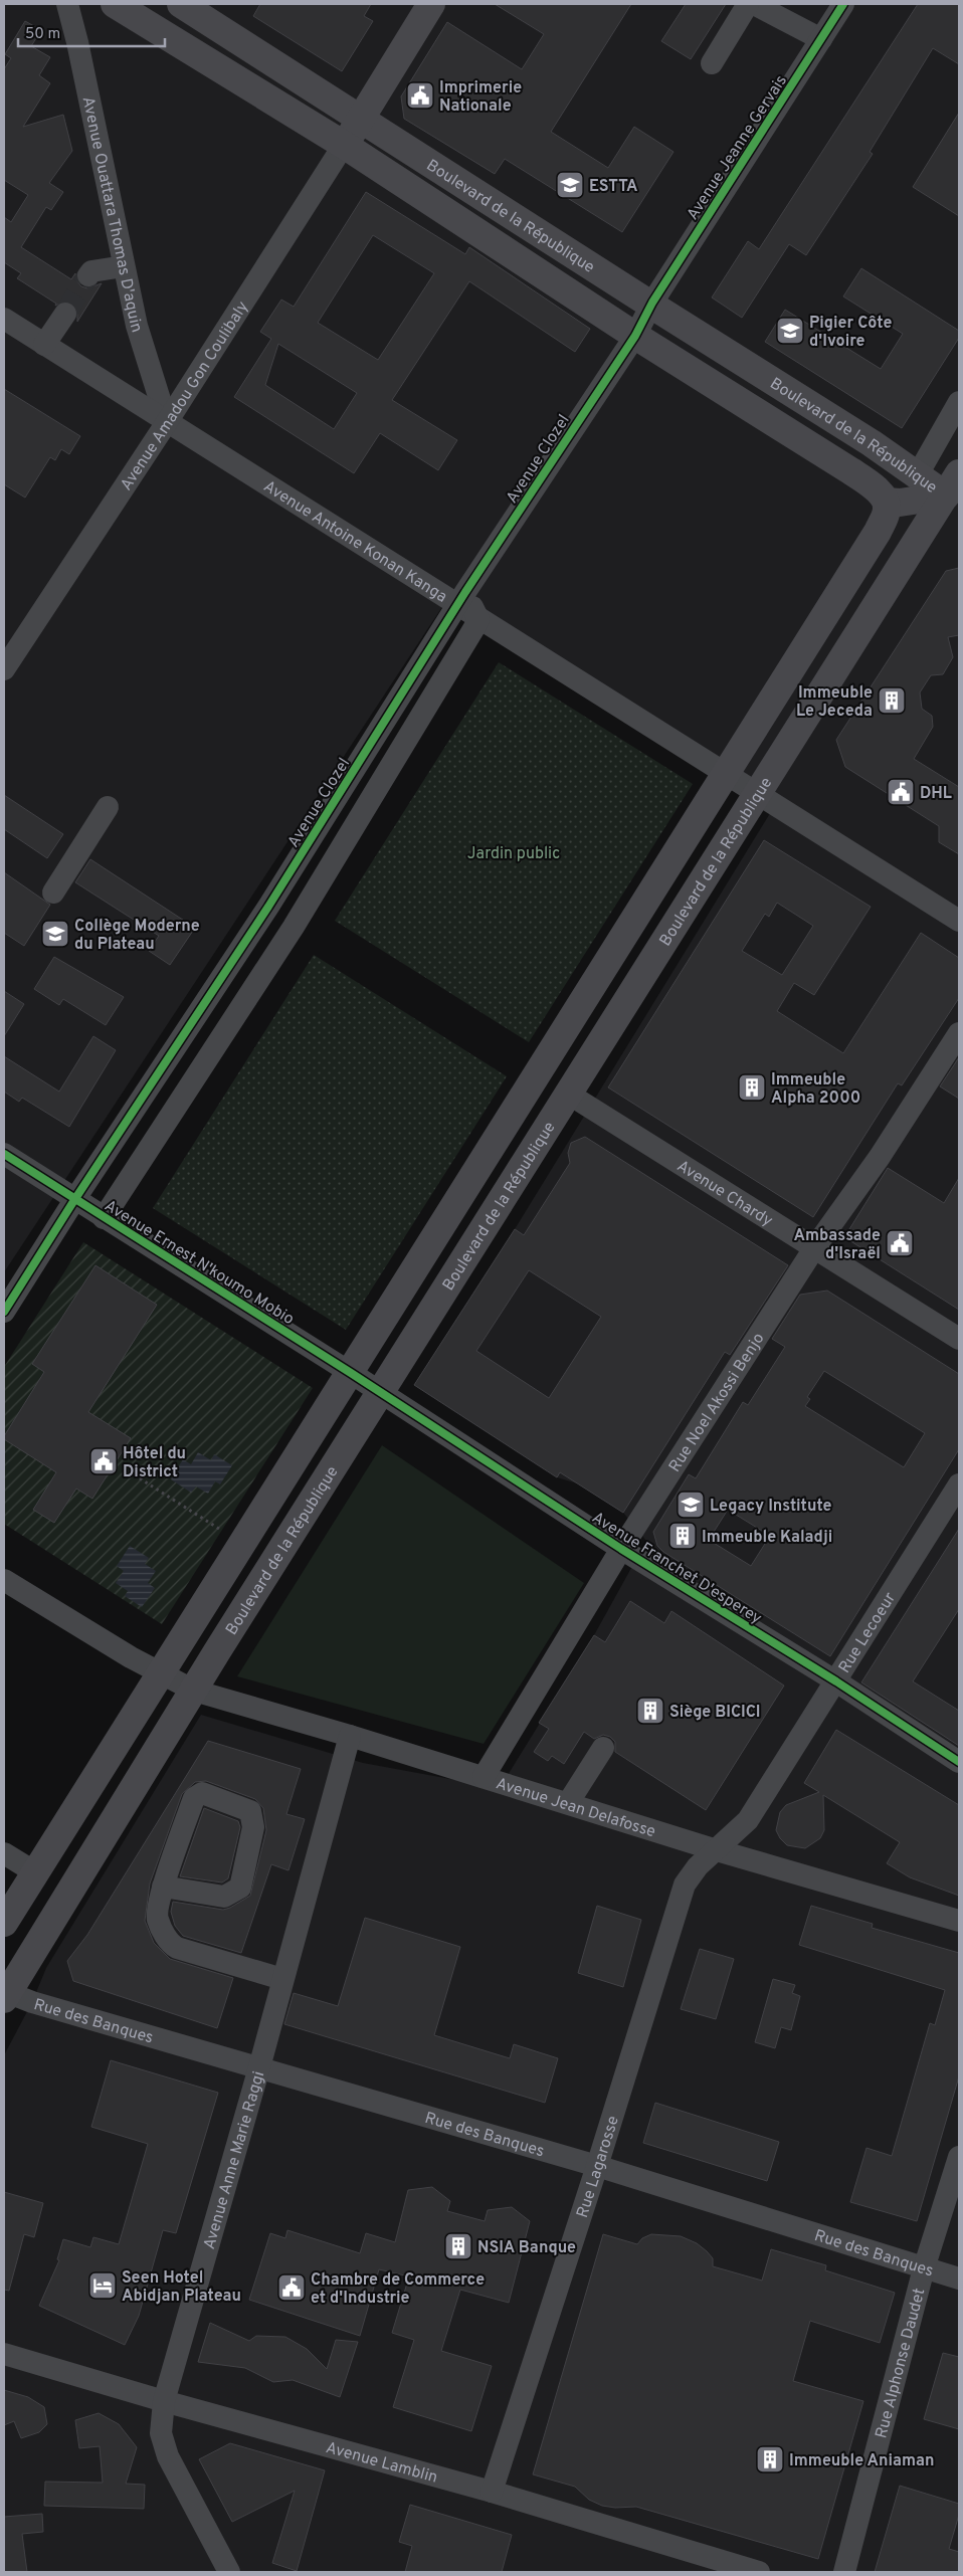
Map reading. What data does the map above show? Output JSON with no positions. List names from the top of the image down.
{
  "streets": {
    "main road": ["Boulevard de la République", "Avenue Amadou Gon Coulibaly"],
    "street": [
      "Avenue Jeanne Gervais",
      "Avenue Ouattara Thomas D'aquin",
      "Avenue Clozel",
      "Avenue Antoine Konan Kanga",
      "Avenue Chardy",
      "Avenue Ernest N'koumo Mobio",
      "Rue Noel Akossi Benjo",
      "Avenue Franchet D'esperey",
      "Rue Lecoeur",
      "Avenue Jean Delafosse",
      "Rue des Banques",
      "Avenue Anne Marie Raggi",
      "Rue Lagarosse",
      "Rue Alphonse Daudet",
      "Avenue Lamblin"
    ]
  },
  "crossings": [
    ["Avenue Jeanne Gervais", "Boulevard de la République"],
    ["Avenue Jeanne Gervais", "Avenue Clozel"],
    ["Avenue Ouattara Thomas D'aquin", "Avenue Amadou Gon Coulibaly"],
    ["Avenue Ouattara Thomas D'aquin", "Avenue Antoine Konan Kanga"],
    ["Boulevard de la République", "Avenue Amadou Gon Coulibaly"],
    ["Boulevard de la République", "Avenue Clozel"],
    ["Boulevard de la République", "Avenue Antoine Konan Kanga"],
    ["Boulevard de la République", "Avenue Chardy"],
    ["Boulevard de la République", "Avenue Ernest N'koumo Mobio"],
    ["Boulevard de la République", "Avenue Franchet D'esperey"],
    ["Boulevard de la République", "Avenue Jean Delafosse"],
    ["Boulevard de la République", "Rue des Banques"],
    ["Avenue Amadou Gon Coulibaly", "Avenue Antoine Konan Kanga"],
    ["Avenue Clozel", "Avenue Antoine Konan Kanga"],
    ["Avenue Clozel", "Avenue Ernest N'koumo Mobio"],
    ["Avenue Chardy", "Rue Noel Akossi Benjo"],
    ["Avenue Ernest N'koumo Mobio", "Avenue Franchet D'esperey"],
    ["Rue Noel Akossi Benjo", "Avenue Franchet D'esperey"],
    ["Rue Noel Akossi Benjo", "Avenue Jean Delafosse"],
    ["Avenue Franchet D'esperey", "Rue Lecoeur"],
    ["Rue Lecoeur", "Avenue Jean Delafosse"],
    ["Rue Lecoeur", "Rue Lagarosse"],
    ["Avenue Jean Delafosse", "Avenue Anne Marie Raggi"],
    ["Avenue Jean Delafosse", "Rue Lagarosse"],
    ["Rue des Banques", "Avenue Anne Marie Raggi"],
    ["Rue des Banques", "Rue Lagarosse"],
    ["Rue des Banques", "Rue Alphonse Daudet"],
    ["Avenue Anne Marie Raggi", "Avenue Lamblin"],
    ["Rue Lagarosse", "Avenue Lamblin"]
  ],
  "parks": ["Jardin public"],
  "places": {
    "public building": [
      "Imprimerie Nationale",
      "DHL",
      "Ambassade d'Israël",
      "Hôtel du District",
      "Chambre de Commerce et d'Industrie"
    ],
    "school or university": [
      "ESTTA",
      "Pigier Côte d'Ivoire",
      "Collège Moderne du Plateau",
      "Legacy Institute"
    ],
    "building": [
      "Immeuble Le Jeceda",
      "Immeuble Alpha 2000",
      "Immeuble Kaladji",
      "Siège BICICI",
      "NSIA Banque",
      "Immeuble Aniaman"
    ],
    "hotel": ["Seen Hotel Abidjan Plateau"]
  },
  "scale_bar": "50 m"
}
